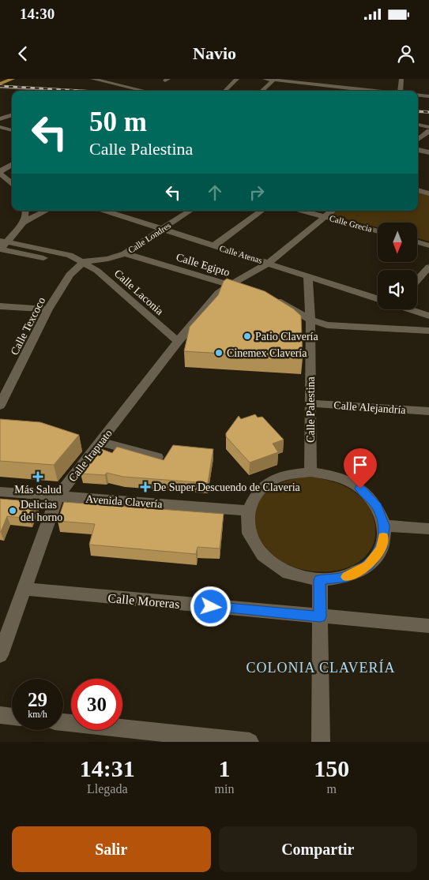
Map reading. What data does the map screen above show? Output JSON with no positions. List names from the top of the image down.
{
  "streets": {
    "street": [
      "Calle Grecia",
      "Calle Londres",
      "Calle Atenas",
      "Calle Egipto",
      "Calle Laconia",
      "Calle Texcoco",
      "Calle Alejandría",
      "Calle Palestina",
      "Calle Irapuato",
      "Avenida Clavería",
      "Calle Moreras"
    ]
  },
  "crossings": [
    ["Calle Grecia", "Calle Irapuato"],
    ["Calle Londres", "Calle Atenas"],
    ["Calle Londres", "Calle Egipto"],
    ["Calle Atenas", "Calle Palestina"],
    ["Calle Atenas", "Calle Irapuato"],
    ["Calle Egipto", "Calle Irapuato"],
    ["Calle Laconia", "Calle Texcoco"],
    ["Calle Laconia", "Calle Irapuato"],
    ["Calle Alejandría", "Calle Palestina"],
    ["Calle Palestina", "Avenida Clavería"],
    ["Calle Irapuato", "Avenida Clavería"],
    ["Calle Irapuato", "Calle Moreras"]
  ],
  "districts": ["COLONIA CLAVERÍA"],
  "places": {
    "other": ["Patio Clavería", "Cinemex Clavería", "Delicias del horno"],
    "health": ["Más Salud", "De Super Descuendo de Claveria"]
  },
  "north": "bottom",
  "page": {
    "status": "14:30",
    "header": "Navio",
    "turn": ["50 m", "Calle Palestina"],
    "speed": "29 km/h",
    "limit": "30",
    "eta": [
      "14:31",
      "Llegada",
      "1",
      "min",
      "150",
      "m"
    ],
    "buttons": ["Salir", "Compartir"]
  }
}
